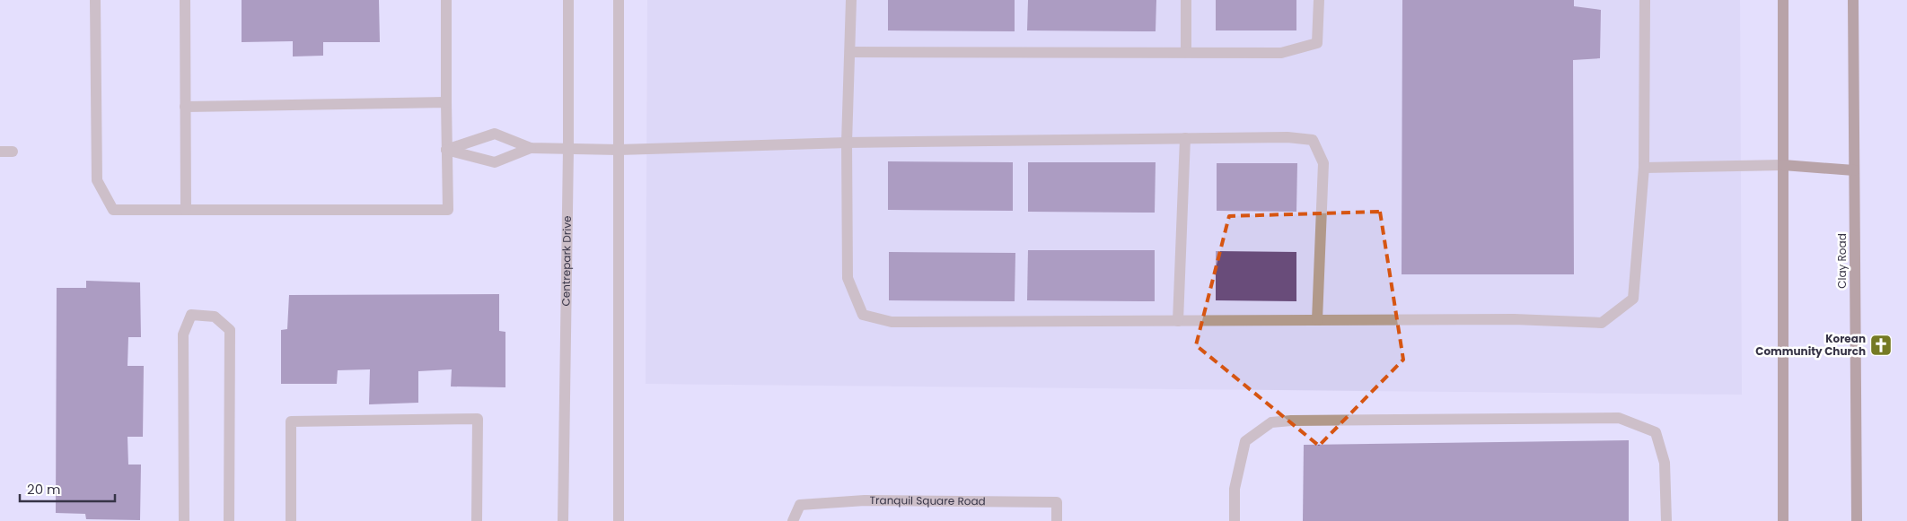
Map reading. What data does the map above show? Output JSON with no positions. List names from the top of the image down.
{
  "streets": {
    "main road": ["Clay Road"],
    "street": ["Centrepark Drive", "Tranquil Square Road"]
  },
  "places": {
    "church": ["Korean Community Church"]
  },
  "scale_bar": "20 m"
}
